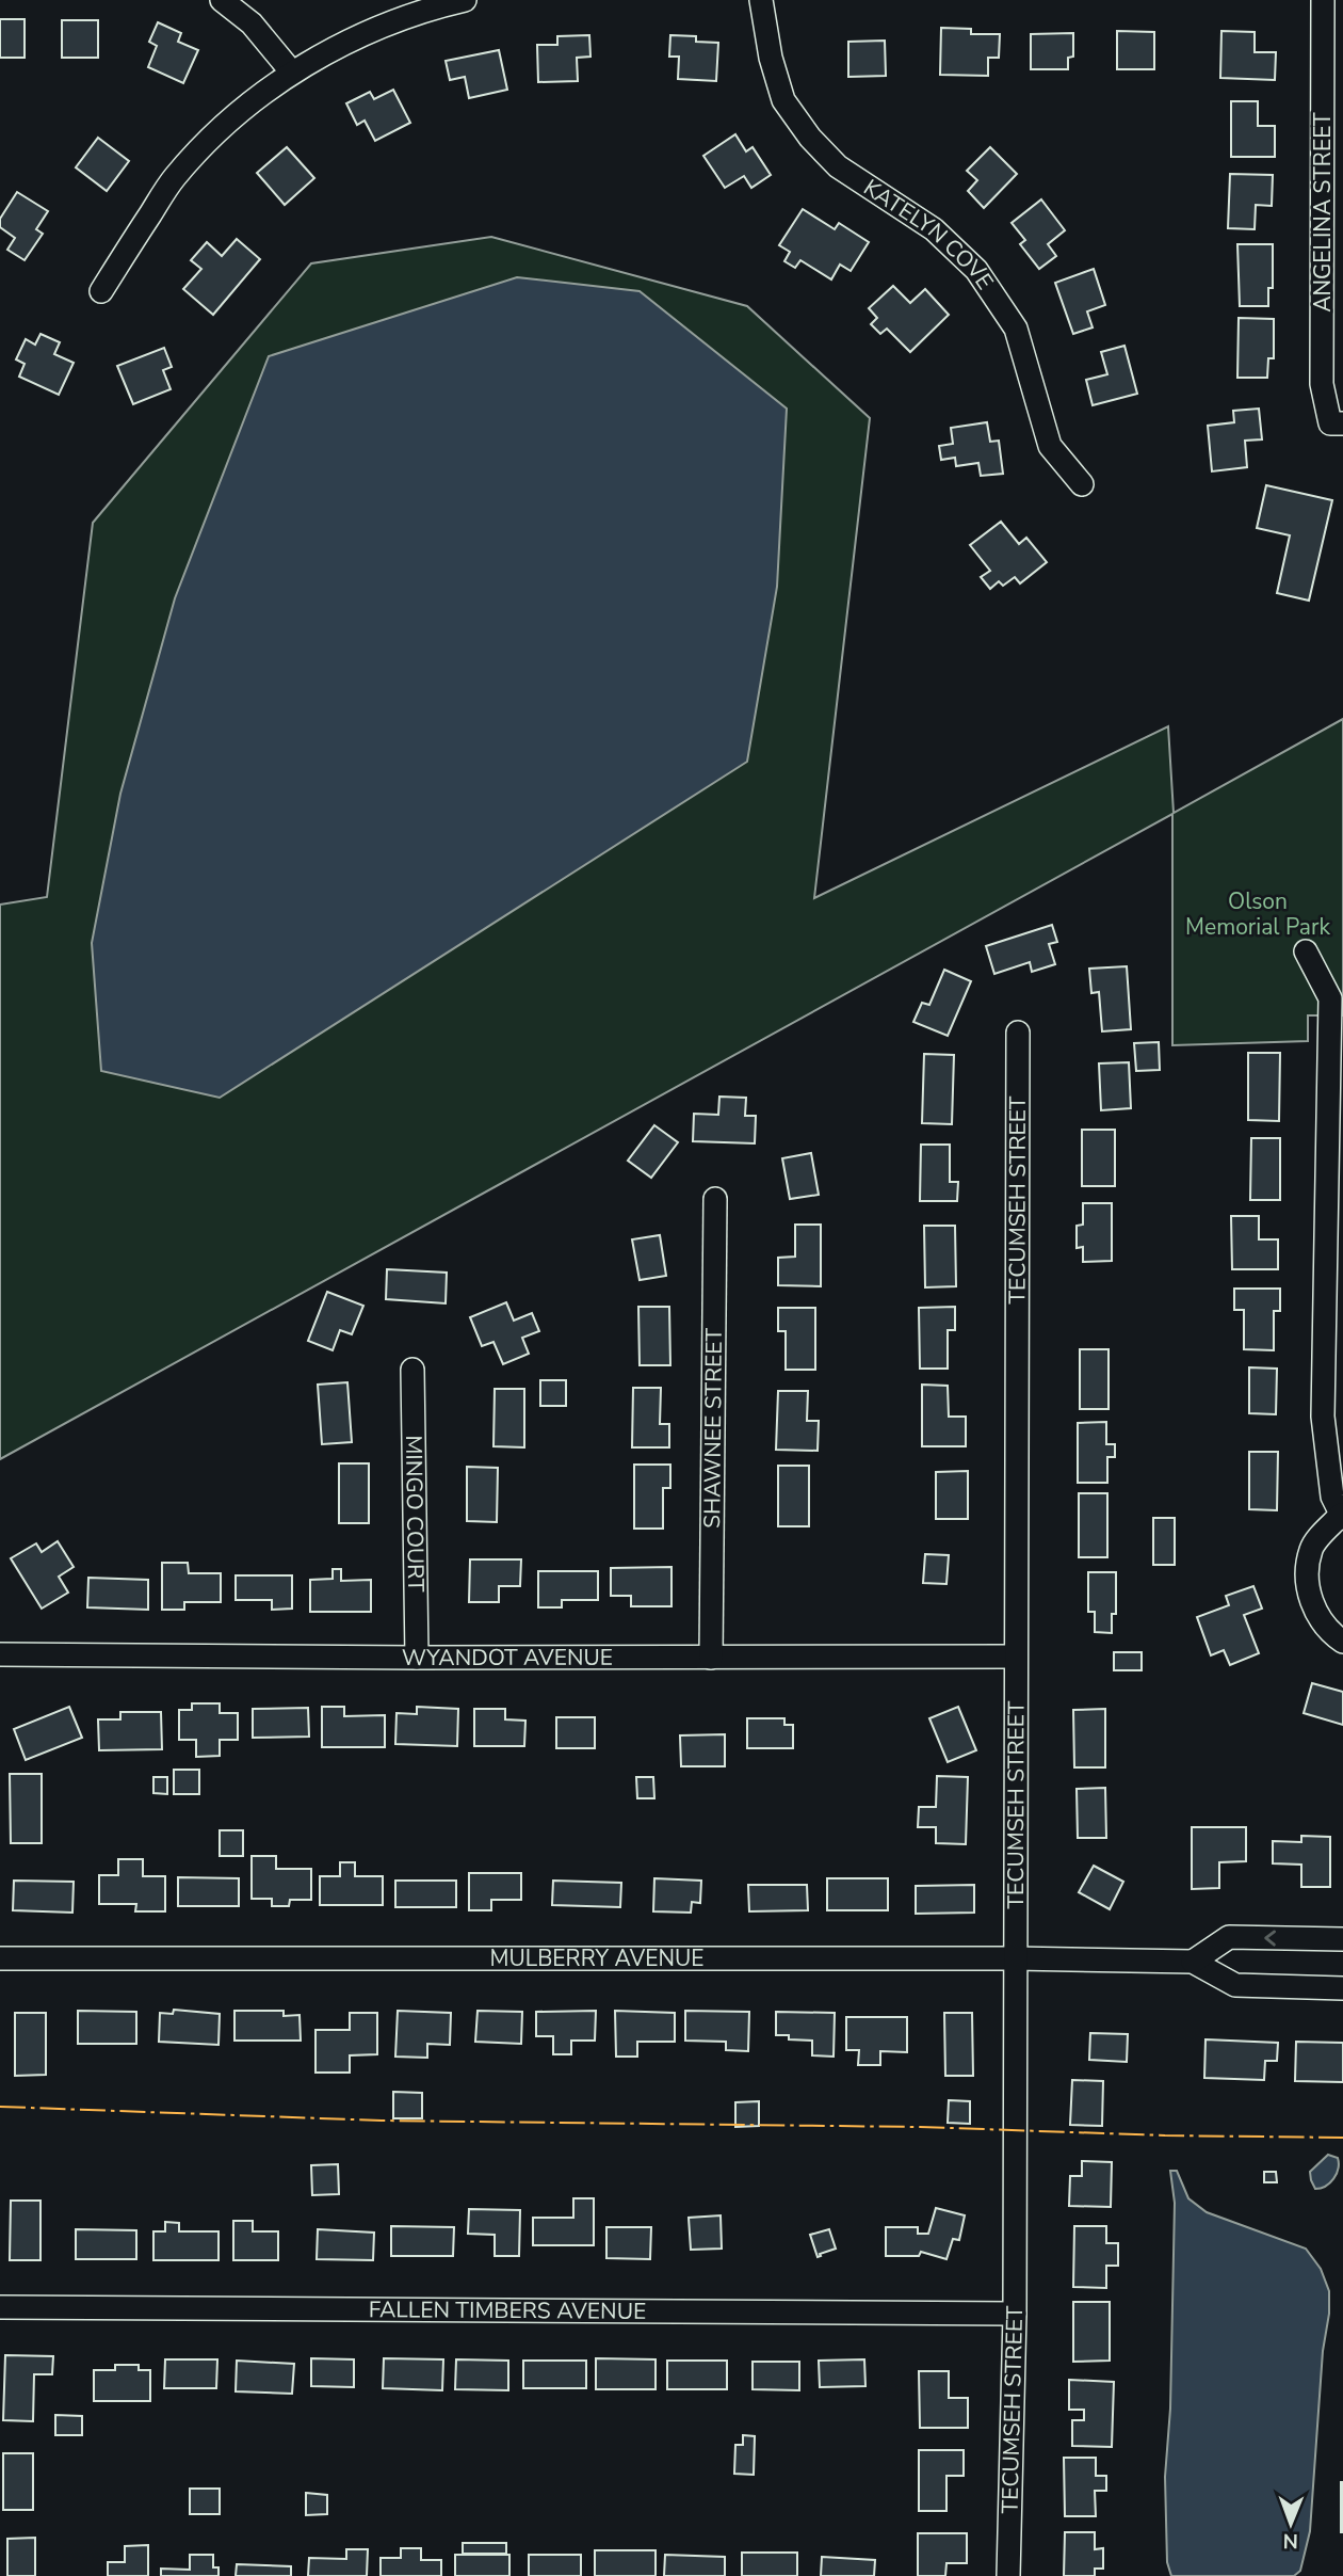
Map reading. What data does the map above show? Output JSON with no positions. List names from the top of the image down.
{
  "streets": {
    "street": [
      "ANGELINA STREET",
      "KATELYN COVE",
      "TECUMSEH STREET",
      "SHAWNEE STREET",
      "MINGO COURT",
      "WYANDOT AVENUE",
      "MULBERRY AVENUE",
      "FALLEN TIMBERS AVENUE"
    ]
  },
  "crossings": [
    ["TECUMSEH STREET", "WYANDOT AVENUE"],
    ["TECUMSEH STREET", "MULBERRY AVENUE"],
    ["TECUMSEH STREET", "FALLEN TIMBERS AVENUE"],
    ["SHAWNEE STREET", "WYANDOT AVENUE"],
    ["MINGO COURT", "WYANDOT AVENUE"]
  ],
  "parks": ["Olson Memorial Park"],
  "north": "bottom"
}
